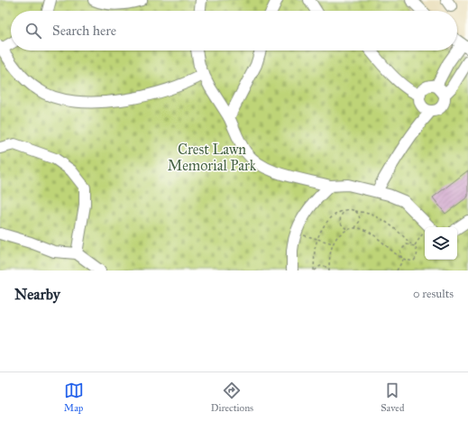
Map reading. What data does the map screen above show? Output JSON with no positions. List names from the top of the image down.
{
  "parks": ["Crest Lawn Memorial Park"],
  "page": {
    "search": "Search here",
    "heading": ["Nearby", "0 results"],
    "nav": ["Map", "Directions", "Saved"]
  }
}
